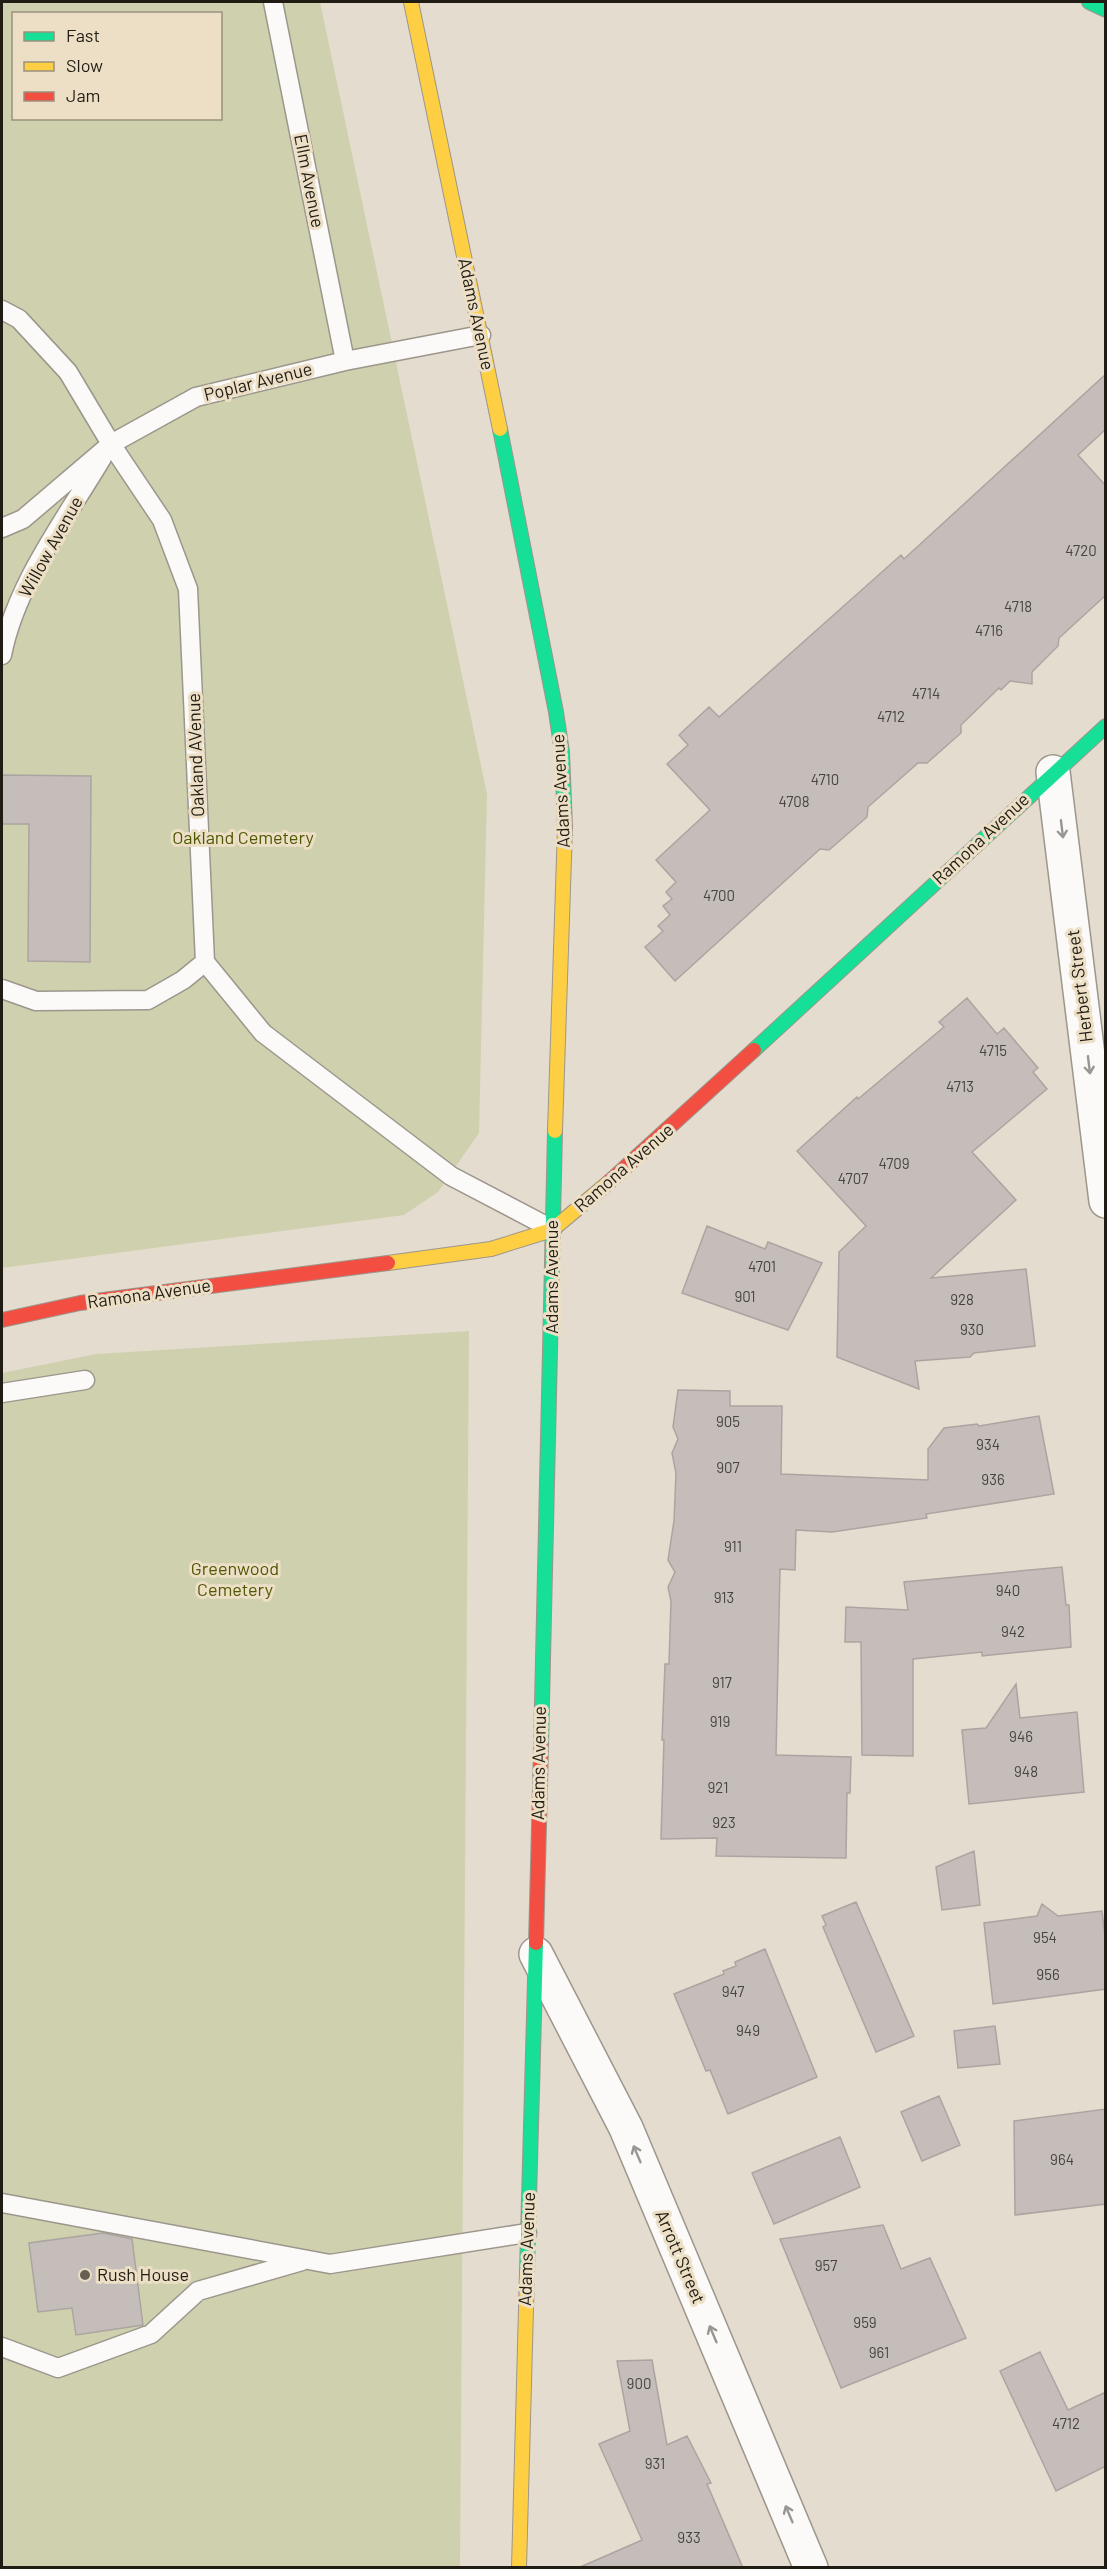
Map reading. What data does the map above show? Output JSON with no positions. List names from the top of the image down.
{
  "streets": {
    "main road": ["Adams Avenue", "Ramona Avenue"],
    "street": ["Herbert Street", "Arrott Street"],
    "lane": [
      "Ellm Avenue",
      "Poplar Avenue",
      "Willow Avenue",
      "Oakland AVenue"
    ]
  },
  "crossings": [
    ["Ellm Avenue", "Poplar Avenue"],
    ["Adams Avenue", "Poplar Avenue"],
    ["Adams Avenue", "Ramona Avenue"],
    ["Adams Avenue", "Arrott Street"],
    ["Poplar Avenue", "Willow Avenue"],
    ["Poplar Avenue", "Oakland AVenue"],
    ["Willow Avenue", "Oakland AVenue"],
    ["Ramona Avenue", "Herbert Street"]
  ],
  "one_way": ["Herbert Street", "Arrott Street"],
  "parks": ["Oakland Cemetery", "Greenwood Cemetery"],
  "places": ["Rush House"],
  "house_numbers": [
    "4720",
    "4718",
    "4716",
    "4714",
    "4712",
    "4710",
    "4708",
    "4700",
    "4715",
    "4713",
    "4709",
    "4707",
    "4701",
    "901",
    "928",
    "930",
    "905",
    "934",
    "907",
    "936",
    "911",
    "940",
    "913",
    "942",
    "917",
    "919",
    "946",
    "948",
    "921",
    "923",
    "954",
    "956",
    "947",
    "949",
    "964",
    "957",
    "959",
    "961",
    "900",
    "4712",
    "931",
    "933"
  ],
  "legend": ["Fast", "Slow", "Jam"]
}
